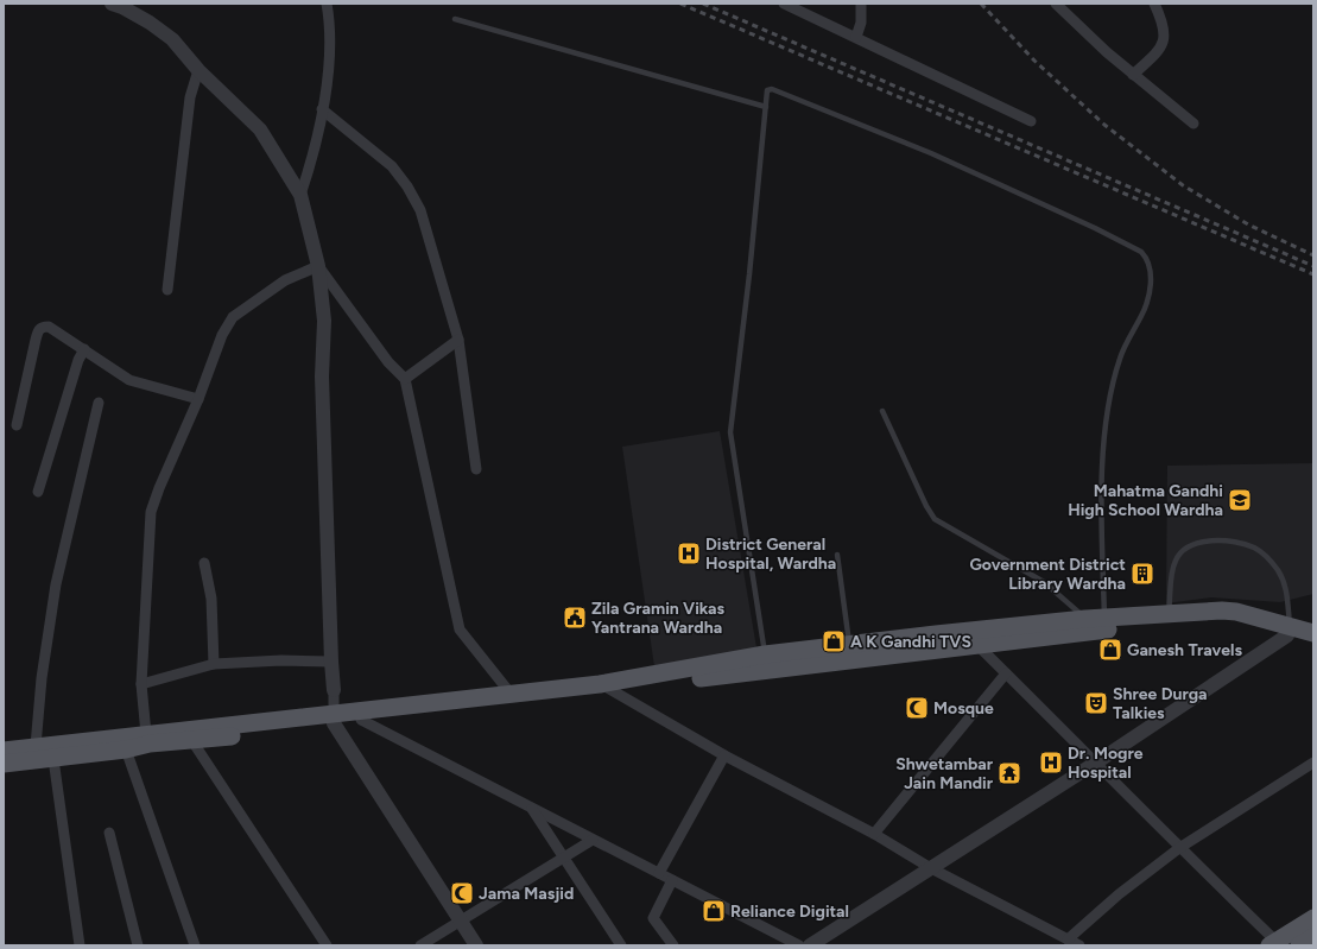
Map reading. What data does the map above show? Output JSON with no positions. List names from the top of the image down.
{
  "places": {
    "school or university": ["Mahatma Gandhi High School Wardha"],
    "hospital": ["District General Hospital, Wardha", "Dr. Mogre Hospital"],
    "building": ["Government District Library Wardha"],
    "public building": ["Zila Gramin Vikas Yantrana Wardha"],
    "shop": ["A K Gandhi TVS", "Ganesh Travels", "Reliance Digital"],
    "theatre": ["Shree Durga Talkies"],
    "mosque": ["Mosque", "Jama Masjid"],
    "temple": ["Shwetambar Jain Mandir"]
  }
}
